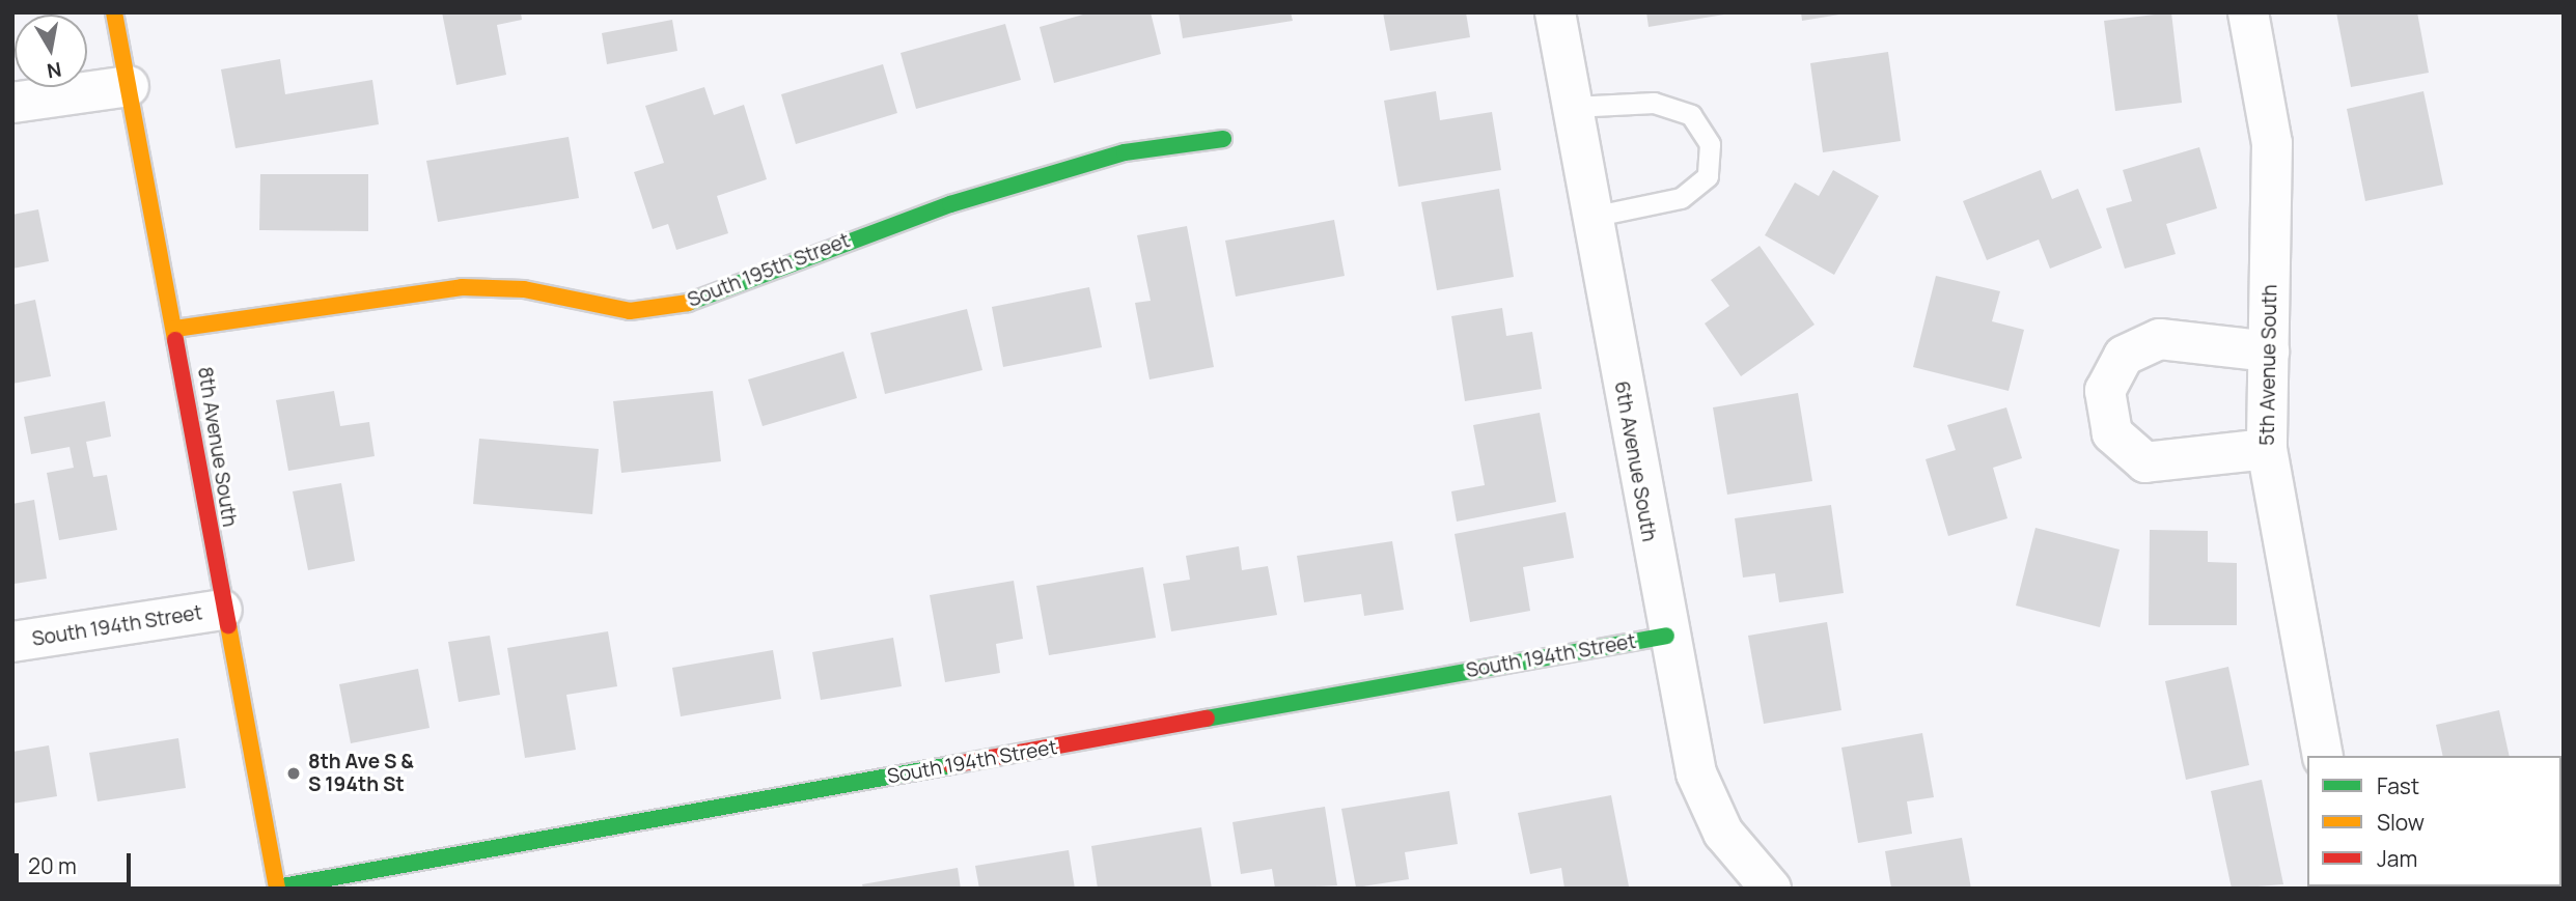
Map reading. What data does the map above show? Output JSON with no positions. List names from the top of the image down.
{
  "streets": {
    "street": [
      "South 195th Street",
      "5th Avenue South",
      "8th Avenue South",
      "6th Avenue South",
      "South 194th Street"
    ]
  },
  "crossings": [
    ["South 195th Street", "8th Avenue South"],
    ["8th Avenue South", "South 194th Street"],
    ["6th Avenue South", "South 194th Street"]
  ],
  "places": ["8th Ave S & S 194th St"],
  "legend": ["Fast", "Slow", "Jam"],
  "scale_bar": "20 m",
  "north": "bottom"
}
